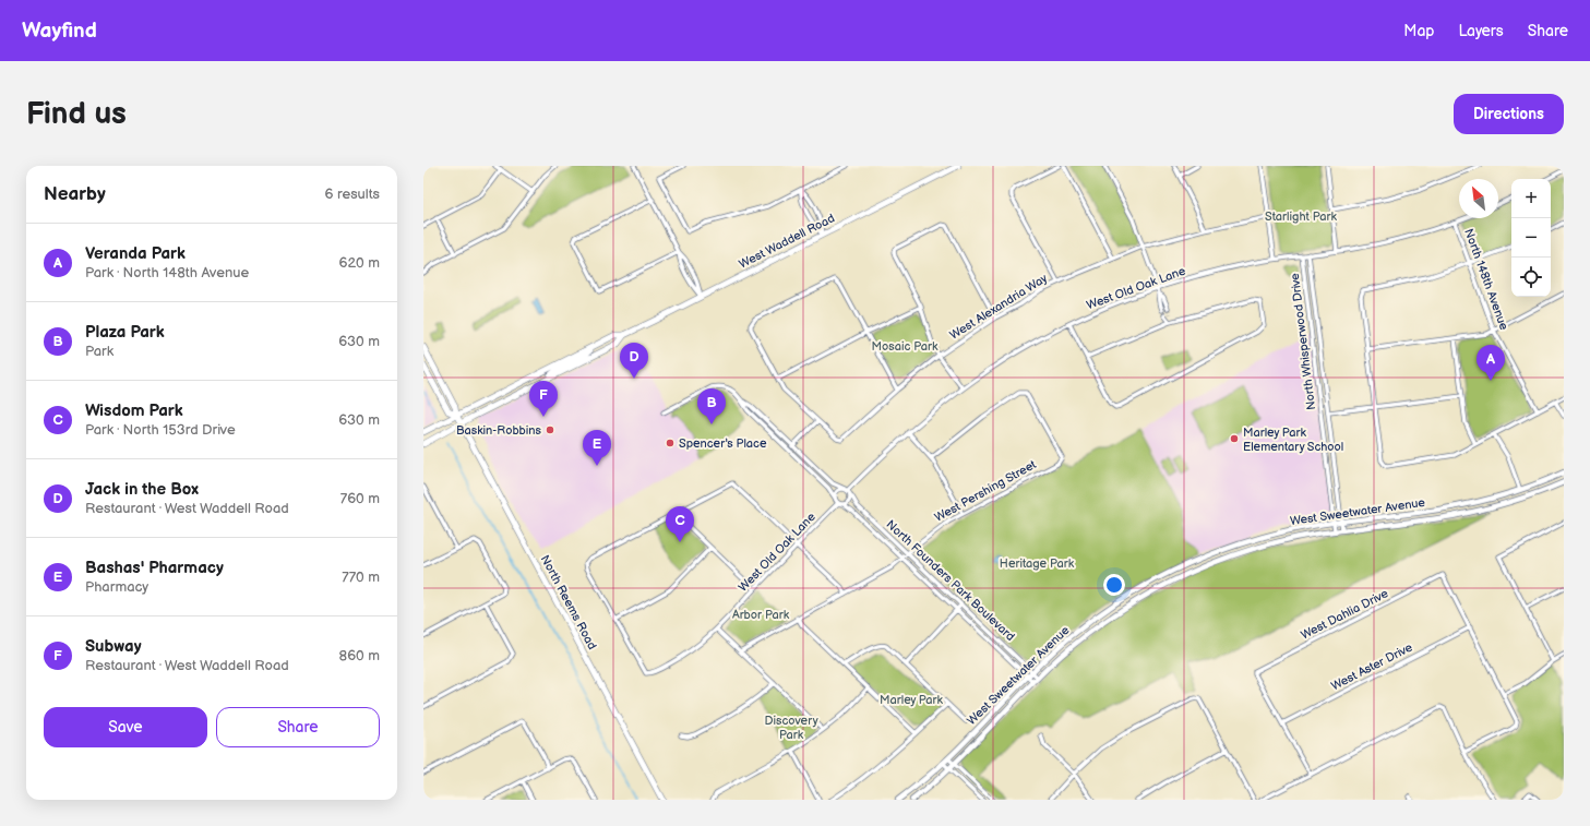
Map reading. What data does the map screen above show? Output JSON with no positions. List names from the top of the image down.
{
  "streets": {
    "main road": ["West Waddell Road", "North Reems Road"],
    "street": [
      "North 148th Avenue",
      "West Old Oak Lane",
      "West Alexandria Way",
      "North Whisperwood Drive",
      "West Pershing Street",
      "West Sweetwater Avenue",
      "North Founders Park Boulevard",
      "West Dahlia Drive",
      "West Aster Drive"
    ]
  },
  "crossings": [
    ["West Waddell Road", "North Reems Road"],
    ["North 148th Avenue", "West Old Oak Lane"],
    ["West Old Oak Lane", "North Whisperwood Drive"],
    ["West Old Oak Lane", "North Founders Park Boulevard"],
    ["North Whisperwood Drive", "West Sweetwater Avenue"],
    ["West Pershing Street", "North Founders Park Boulevard"],
    ["West Sweetwater Avenue", "North Founders Park Boulevard"],
    ["West Dahlia Drive", "West Aster Drive"]
  ],
  "parks": [
    "Starlight Park",
    "Mosaic Park",
    "Heritage Park",
    "Arbor Park",
    "Marley Park",
    "Discovery Park"
  ],
  "places": ["Baskin-Robbins", "Marley Park Elementary School", "Spencer's Place"],
  "north": "top left",
  "page": {
    "header": "Wayfind",
    "nav": ["Map", "Layers", "Share"],
    "buttons": [
      "Directions",
      ["Save", "Share"]
    ],
    "title": "Find us",
    "heading": ["Nearby", "6 results"],
    "map_buttons": ["+", "−"],
    "list": [
      {
        "mark": "A",
        "name": "Veranda Park",
        "note": "Park · North 148th Avenue",
        "value": "620 m"
      },
      {
        "mark": "B",
        "name": "Plaza Park",
        "note": "Park",
        "value": "630 m"
      },
      {
        "mark": "C",
        "name": "Wisdom Park",
        "note": "Park · North 153rd Drive",
        "value": "630 m"
      },
      {
        "mark": "D",
        "name": "Jack in the Box",
        "note": "Restaurant · West Waddell Road",
        "value": "760 m"
      },
      {
        "mark": "E",
        "name": "Bashas' Pharmacy",
        "note": "Pharmacy",
        "value": "770 m"
      },
      {
        "mark": "F",
        "name": "Subway",
        "note": "Restaurant · West Waddell Road",
        "value": "860 m"
      }
    ],
    "pins": [
      "D",
      "A",
      "F",
      "B",
      "E",
      "C"
    ]
  }
}
